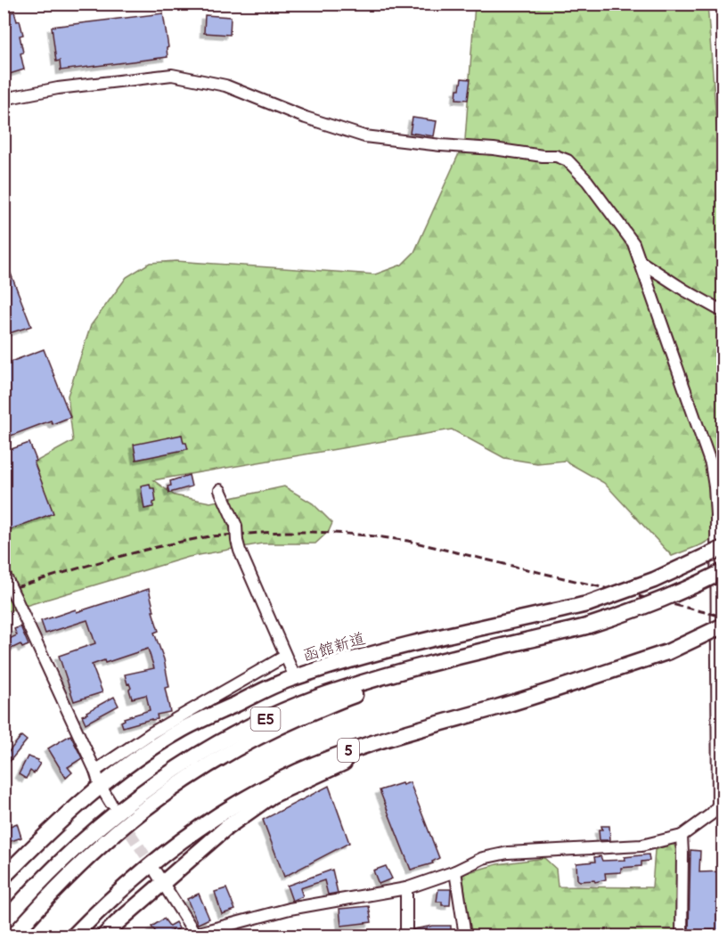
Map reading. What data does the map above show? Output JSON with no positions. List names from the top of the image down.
{
  "streets": {
    "highway": ["函館新道", "E5", "5"]
  }
}
